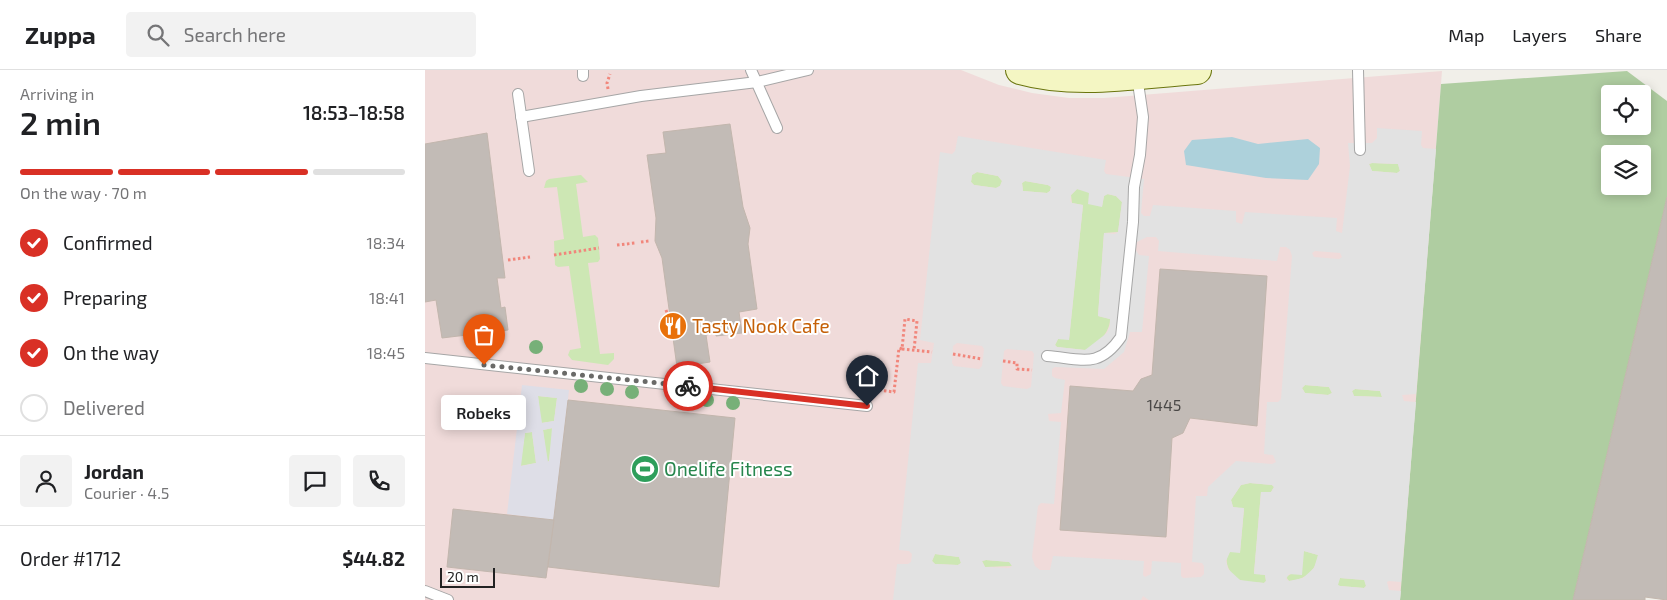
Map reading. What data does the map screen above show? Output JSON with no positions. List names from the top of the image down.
{
  "places": {
    "restaurant": ["Tasty Nook Cafe"],
    "other": ["Robeks"],
    "sports": ["Onelife Fitness"]
  },
  "house_numbers": ["1445"],
  "scale_bar": "20 m",
  "page": {
    "header": "Zuppa",
    "search": "Search here",
    "nav": ["Map", "Layers", "Share"],
    "heading": ["2 min", "Arriving in", "18:53–18:58"],
    "panel": [
      "Jordan",
      "Courier · 4.5",
      "Order #1712",
      "$44.82"
    ],
    "bar": "On the way · 70 m",
    "list": [
      ["Confirmed", "18:34"],
      ["Preparing", "18:41"],
      ["On the way", "18:45"],
      "Delivered"
    ],
    "bubble": "Robeks",
    "scale": "20 m"
  }
}
